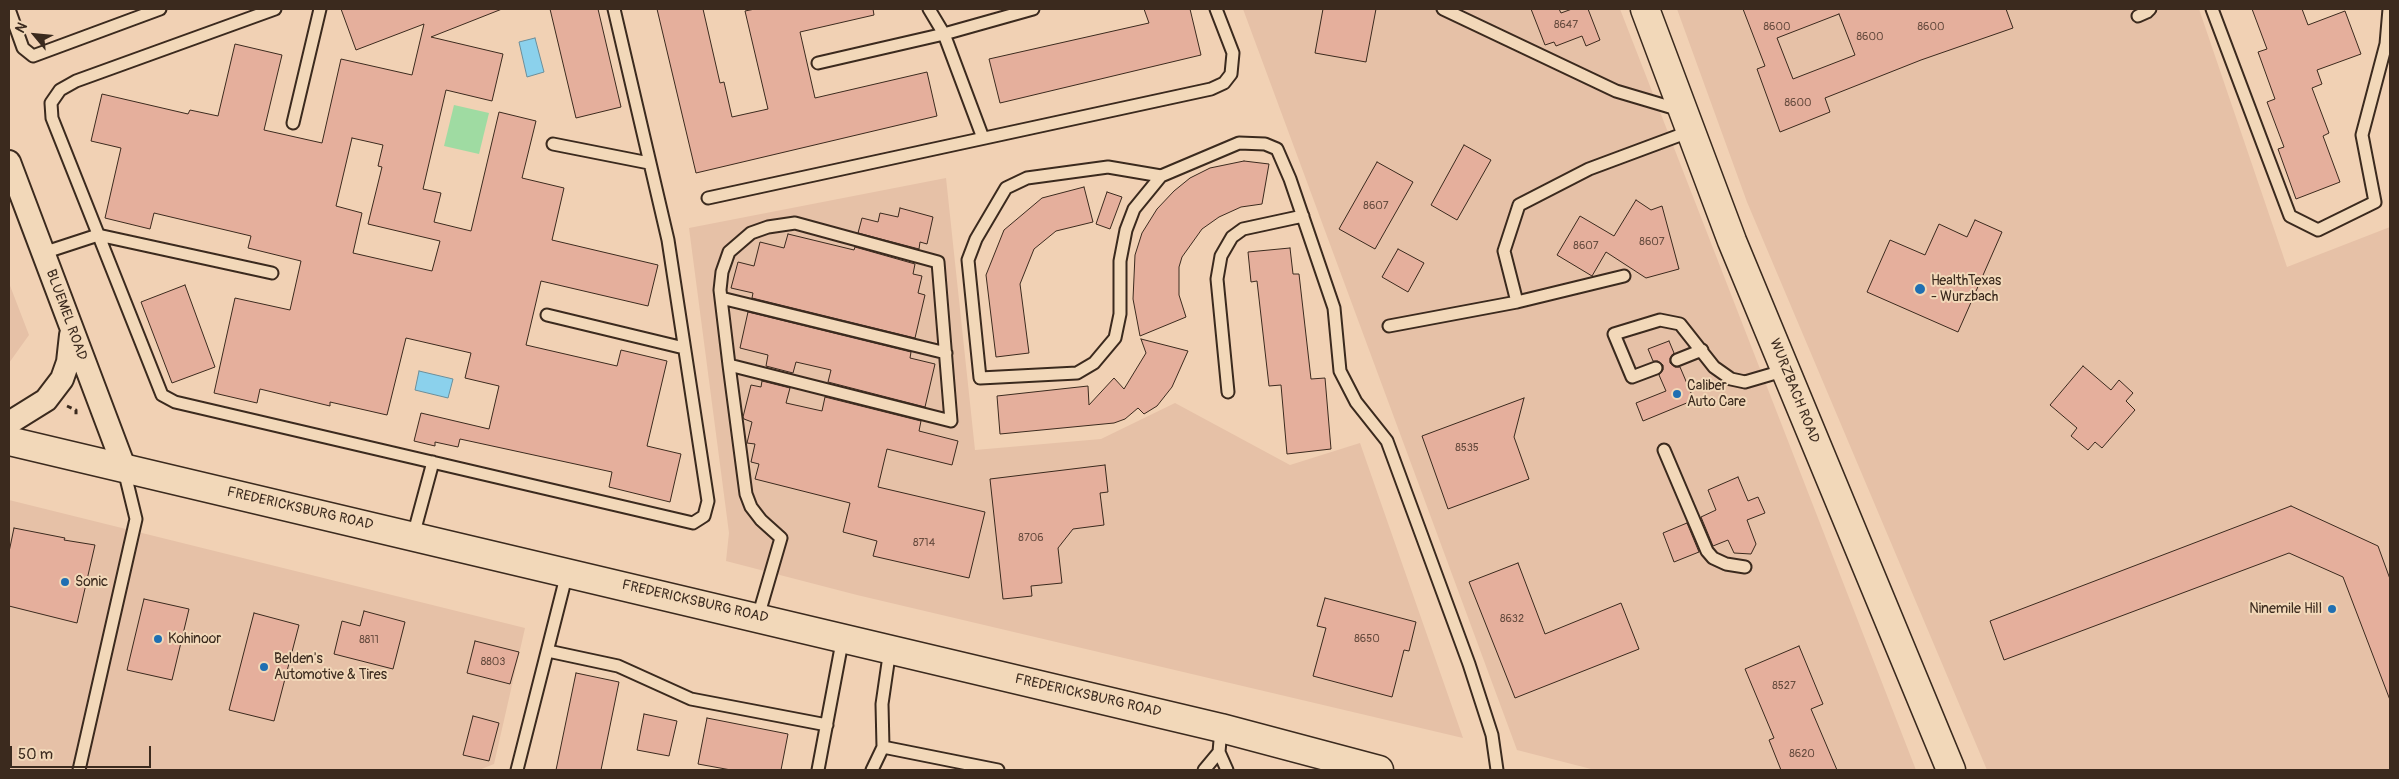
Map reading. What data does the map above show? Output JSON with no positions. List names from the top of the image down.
{
  "streets": {
    "main road": ["WURZBACH ROAD", "FREDERICKSBURG ROAD"],
    "street": ["BLUEMEL ROAD"]
  },
  "crossings": [
    ["BLUEMEL ROAD", "FREDERICKSBURG ROAD"]
  ],
  "places": [
    "HealthTexas - Wurzbach",
    "Caliber Auto Care",
    "Sonic",
    "Ninemile Hill",
    "Kohinoor",
    "Belden's Automotive & Tires"
  ],
  "house_numbers": [
    "8647",
    "8600",
    "8600",
    "8600",
    "8600",
    "8607",
    "8607",
    "8607",
    "8535",
    "8706",
    "8714",
    "8632",
    "8650",
    "8811",
    "8803",
    "8527",
    "8620"
  ],
  "scale_bar": "50 m",
  "north": "top left"
}
